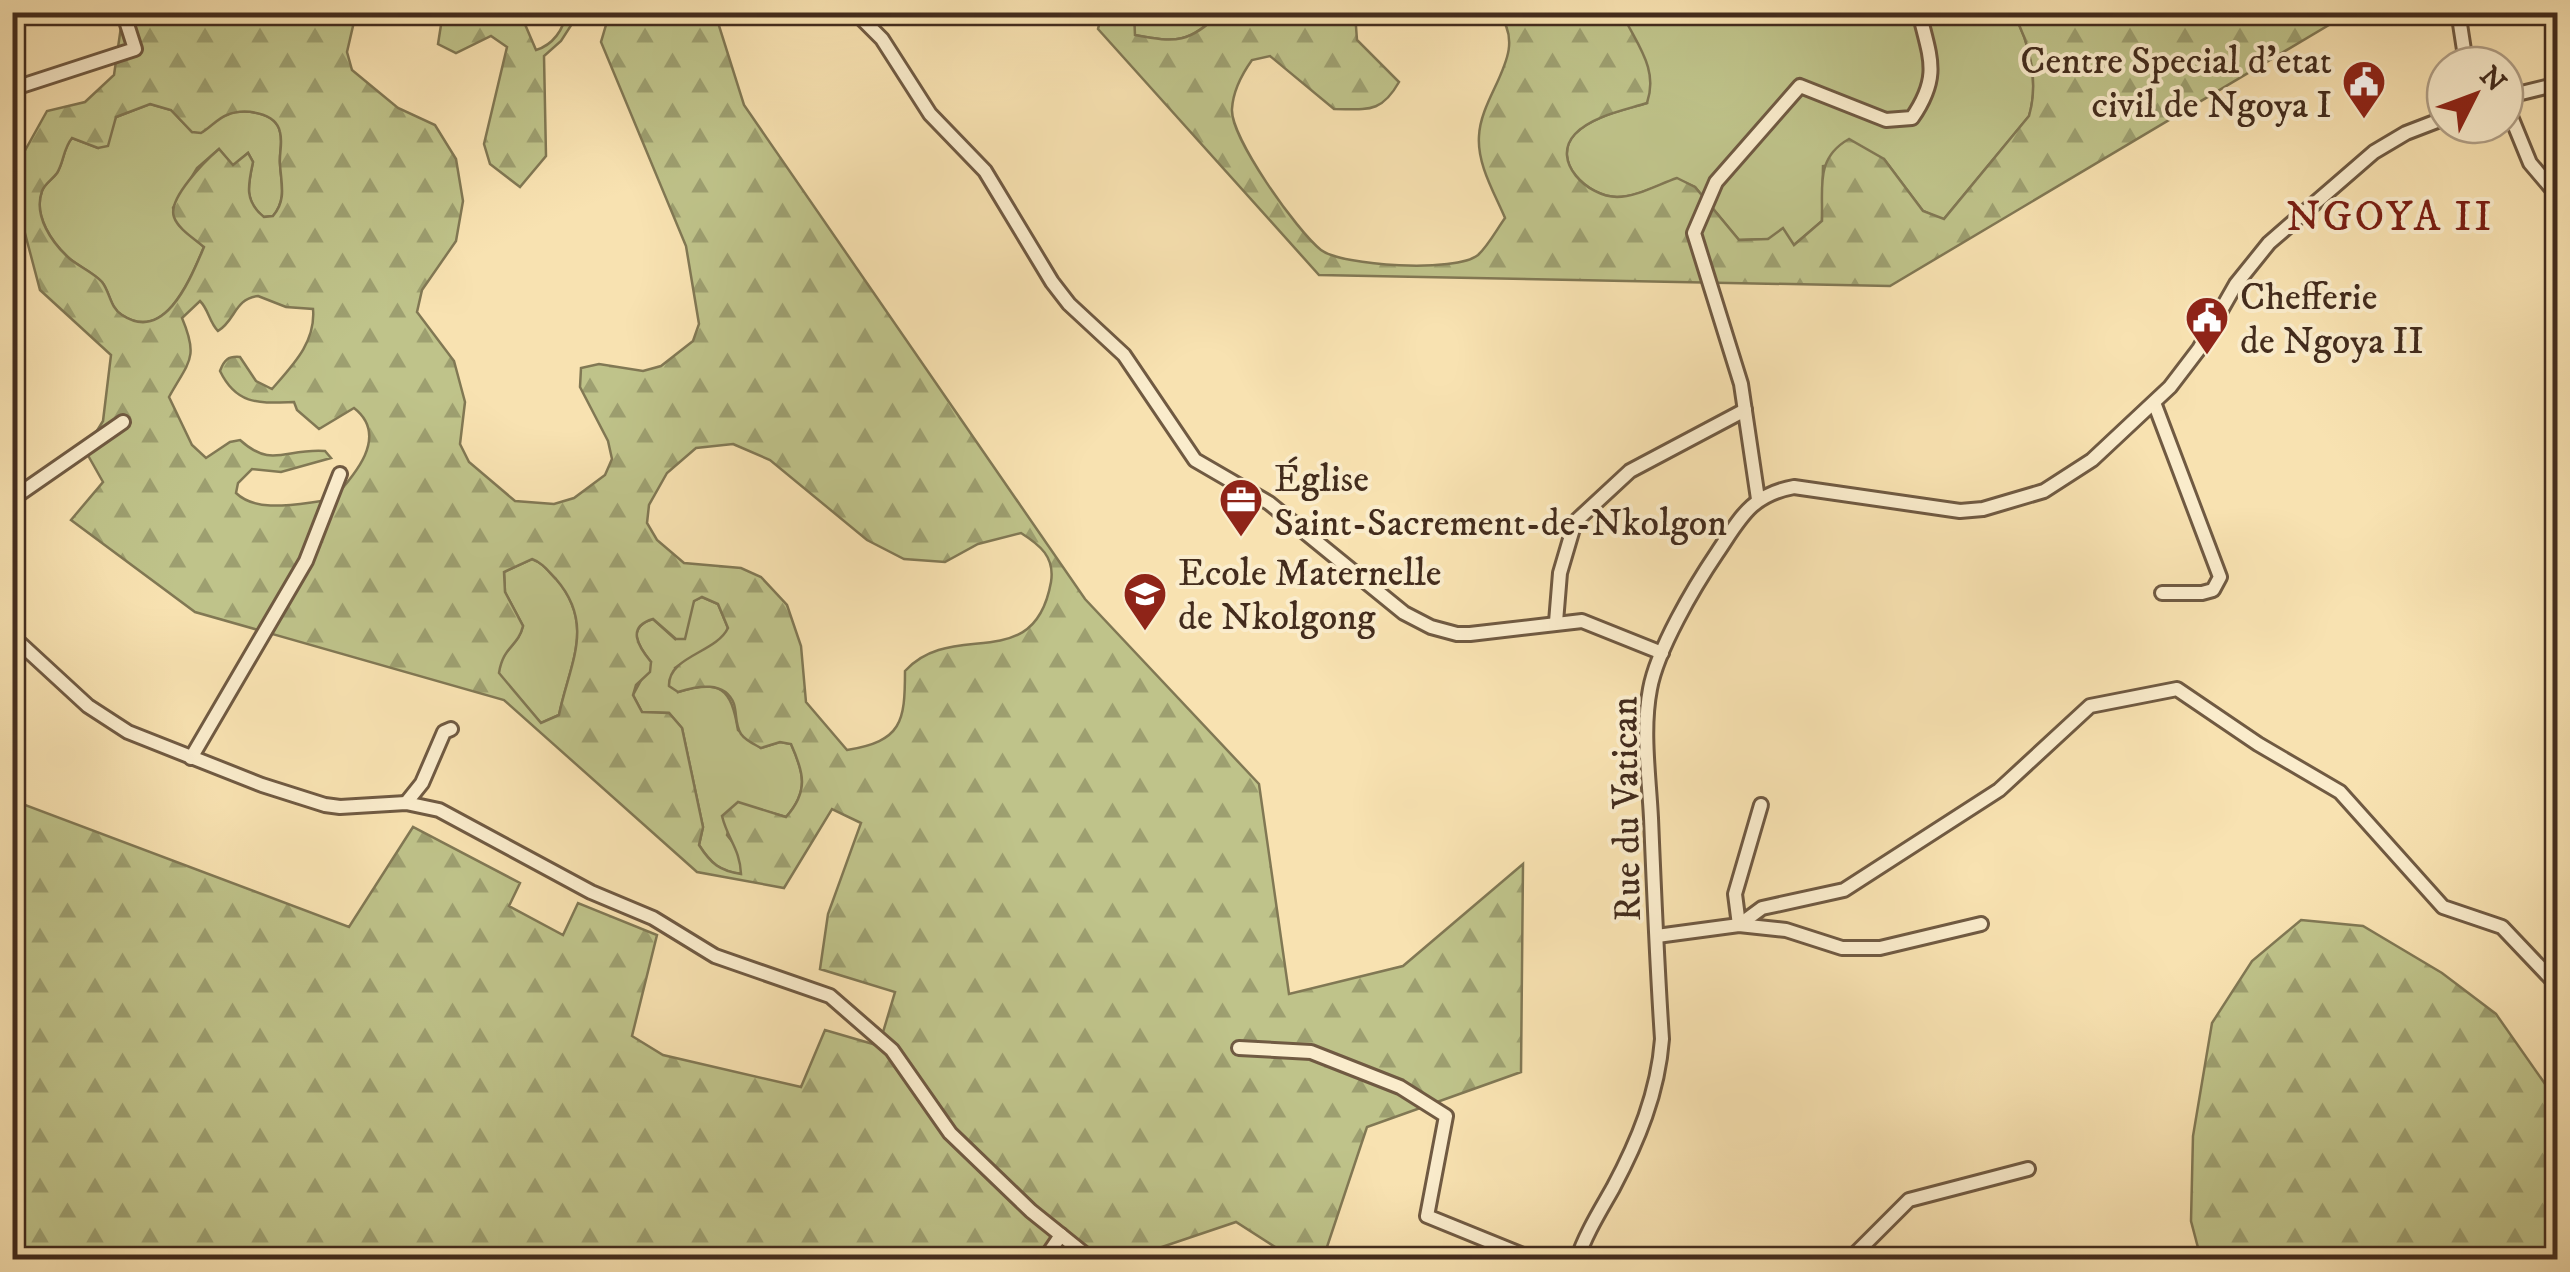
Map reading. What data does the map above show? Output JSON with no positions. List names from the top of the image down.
{
  "streets": {
    "street": ["Rue du Vatican"]
  },
  "districts": ["NGOYA II"],
  "places": {
    "public building": ["Centre Special d'etat civil de Ngoya I", "Chefferie de Ngoya II"],
    "office": ["Église Saint-Sacrement-de-Nkolgon"],
    "school or university": ["Ecole Maternelle de Nkolgong"]
  },
  "north": "top right"
}
